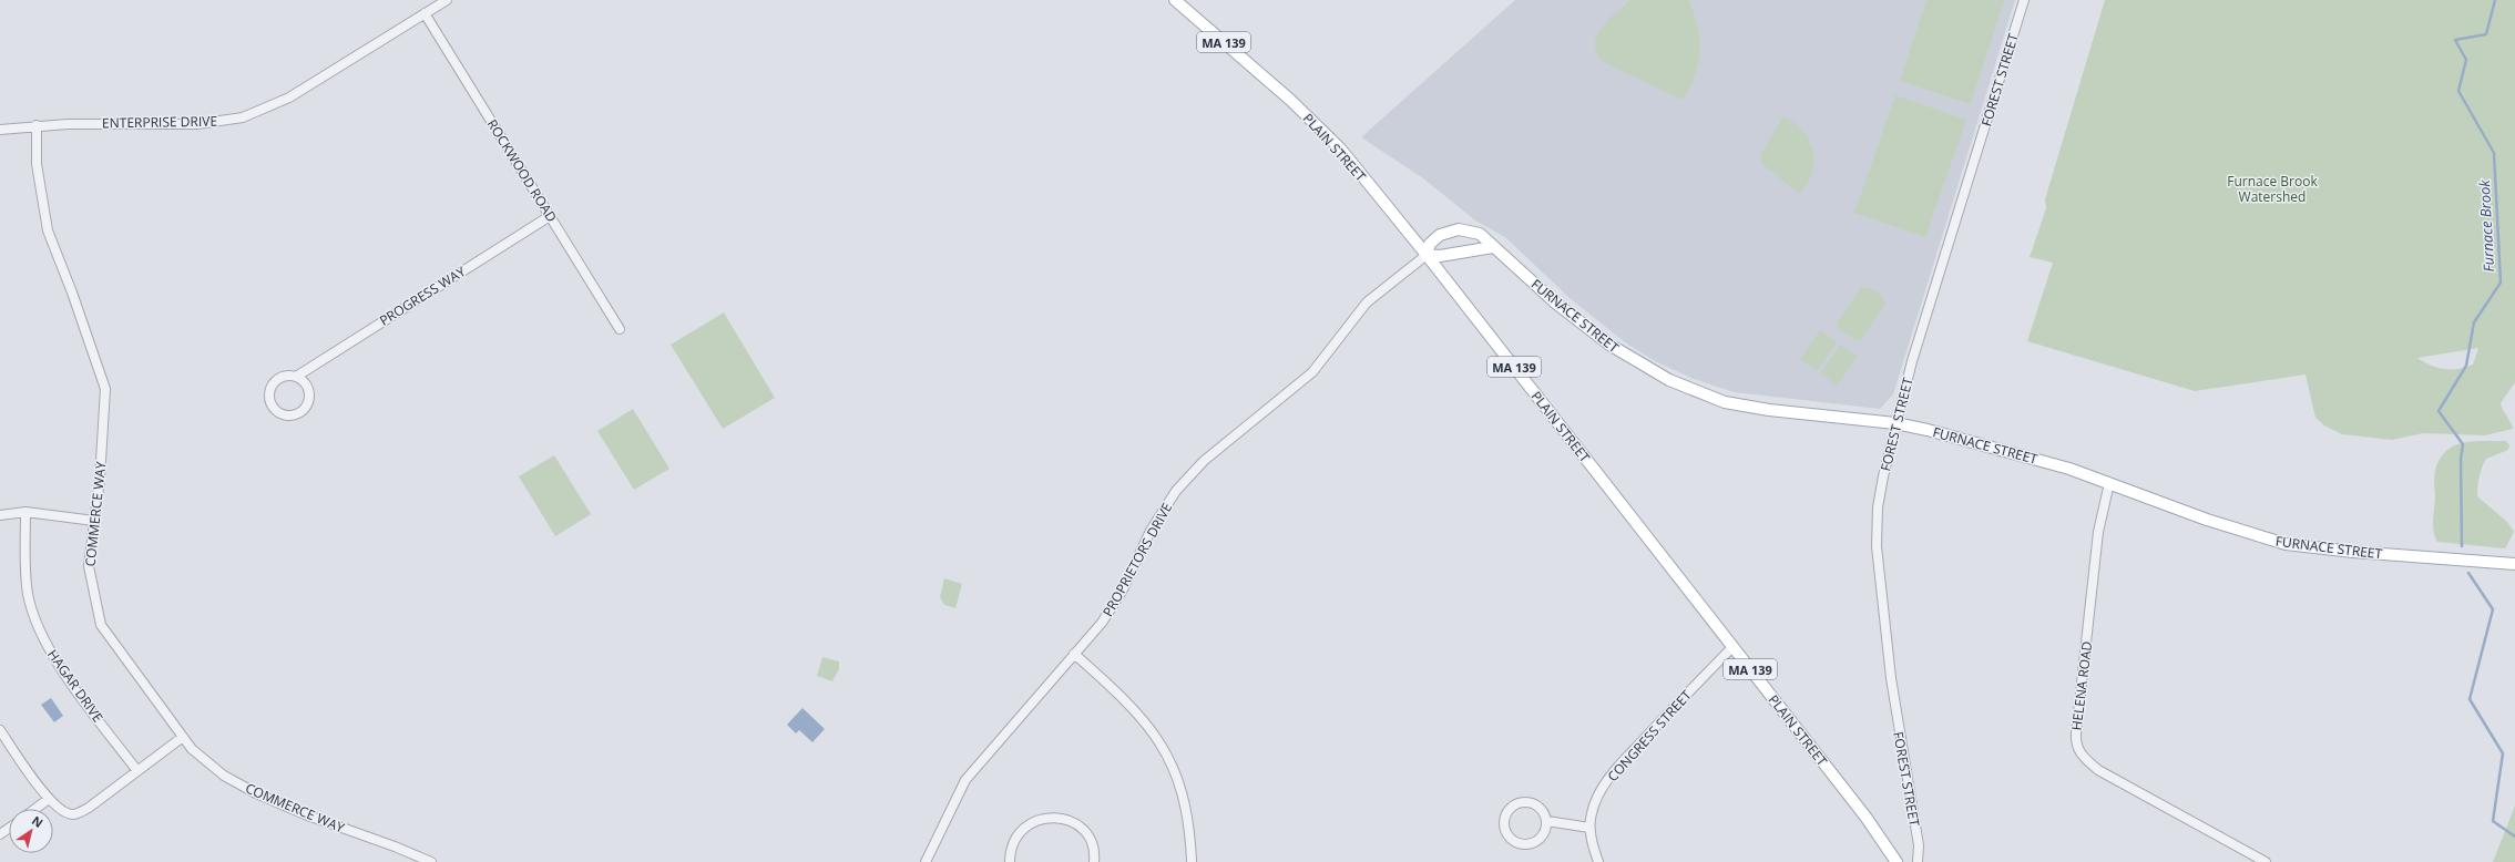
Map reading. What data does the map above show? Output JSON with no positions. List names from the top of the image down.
{
  "streets": {
    "main road": ["MA 139", "PLAIN STREET", "FURNACE STREET"],
    "street": [
      "FOREST STREET",
      "ENTERPRISE DRIVE",
      "ROCKWOOD ROAD",
      "PROGRESS WAY",
      "COMMERCE WAY",
      "PROPRIETORS DRIVE",
      "HAGAR DRIVE",
      "HELENA ROAD",
      "CONGRESS STREET"
    ]
  },
  "crossings": [
    ["FOREST STREET", "FURNACE STREET"],
    ["ENTERPRISE DRIVE", "ROCKWOOD ROAD"],
    ["ENTERPRISE DRIVE", "COMMERCE WAY"],
    ["PLAIN STREET", "FURNACE STREET"],
    ["PLAIN STREET", "PROPRIETORS DRIVE"],
    ["PLAIN STREET", "CONGRESS STREET"],
    ["ROCKWOOD ROAD", "PROGRESS WAY"],
    ["FURNACE STREET", "PROPRIETORS DRIVE"],
    ["FURNACE STREET", "HELENA ROAD"]
  ],
  "water": ["Furnace Brook"],
  "parks": ["Furnace Brook Watershed"],
  "north": "top right"
}
